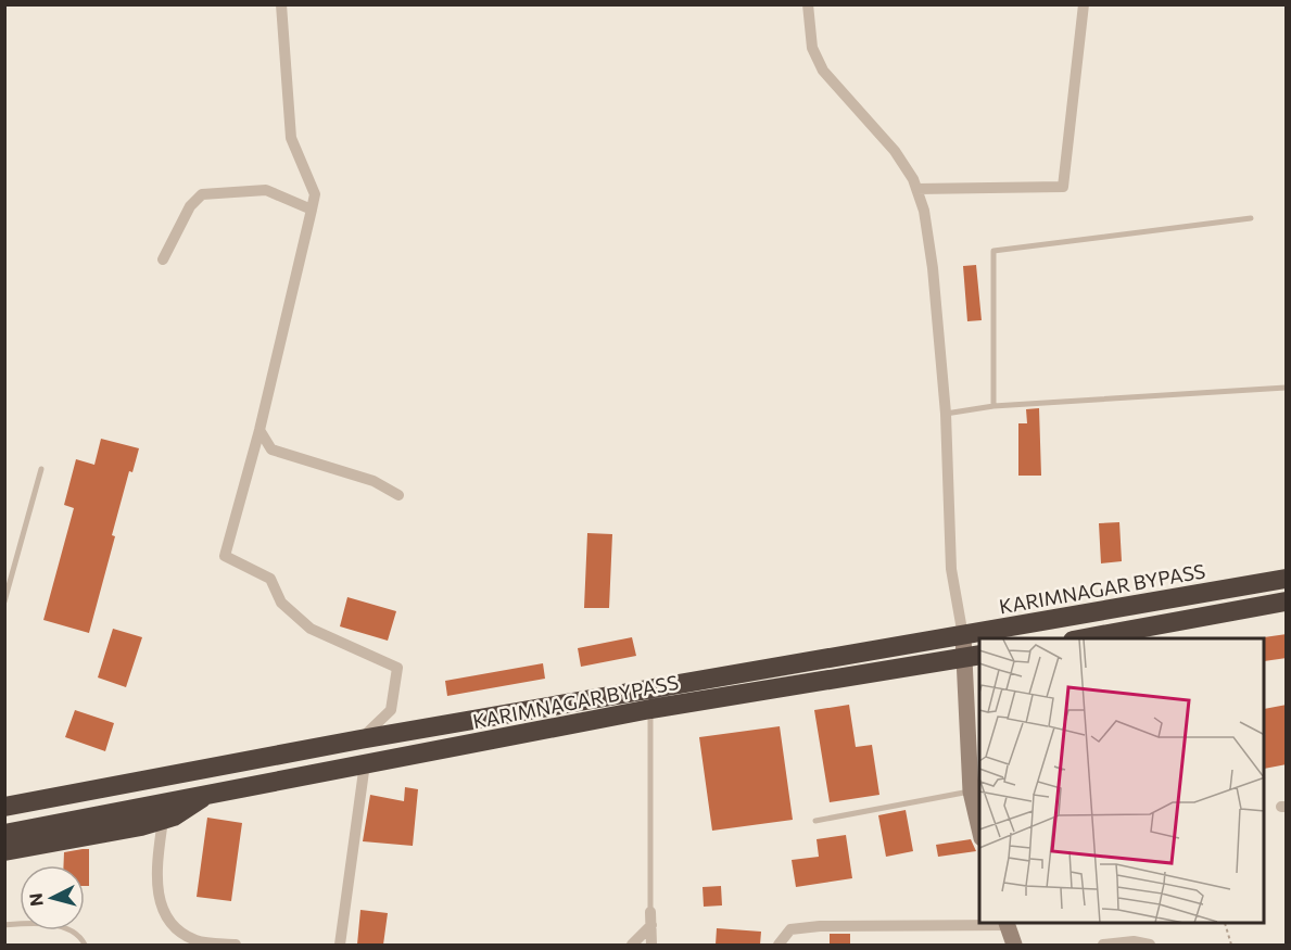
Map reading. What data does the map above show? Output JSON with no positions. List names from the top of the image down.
{
  "streets": {
    "highway": ["KARIMNAGAR BYPASS"]
  },
  "north": "left"
}
